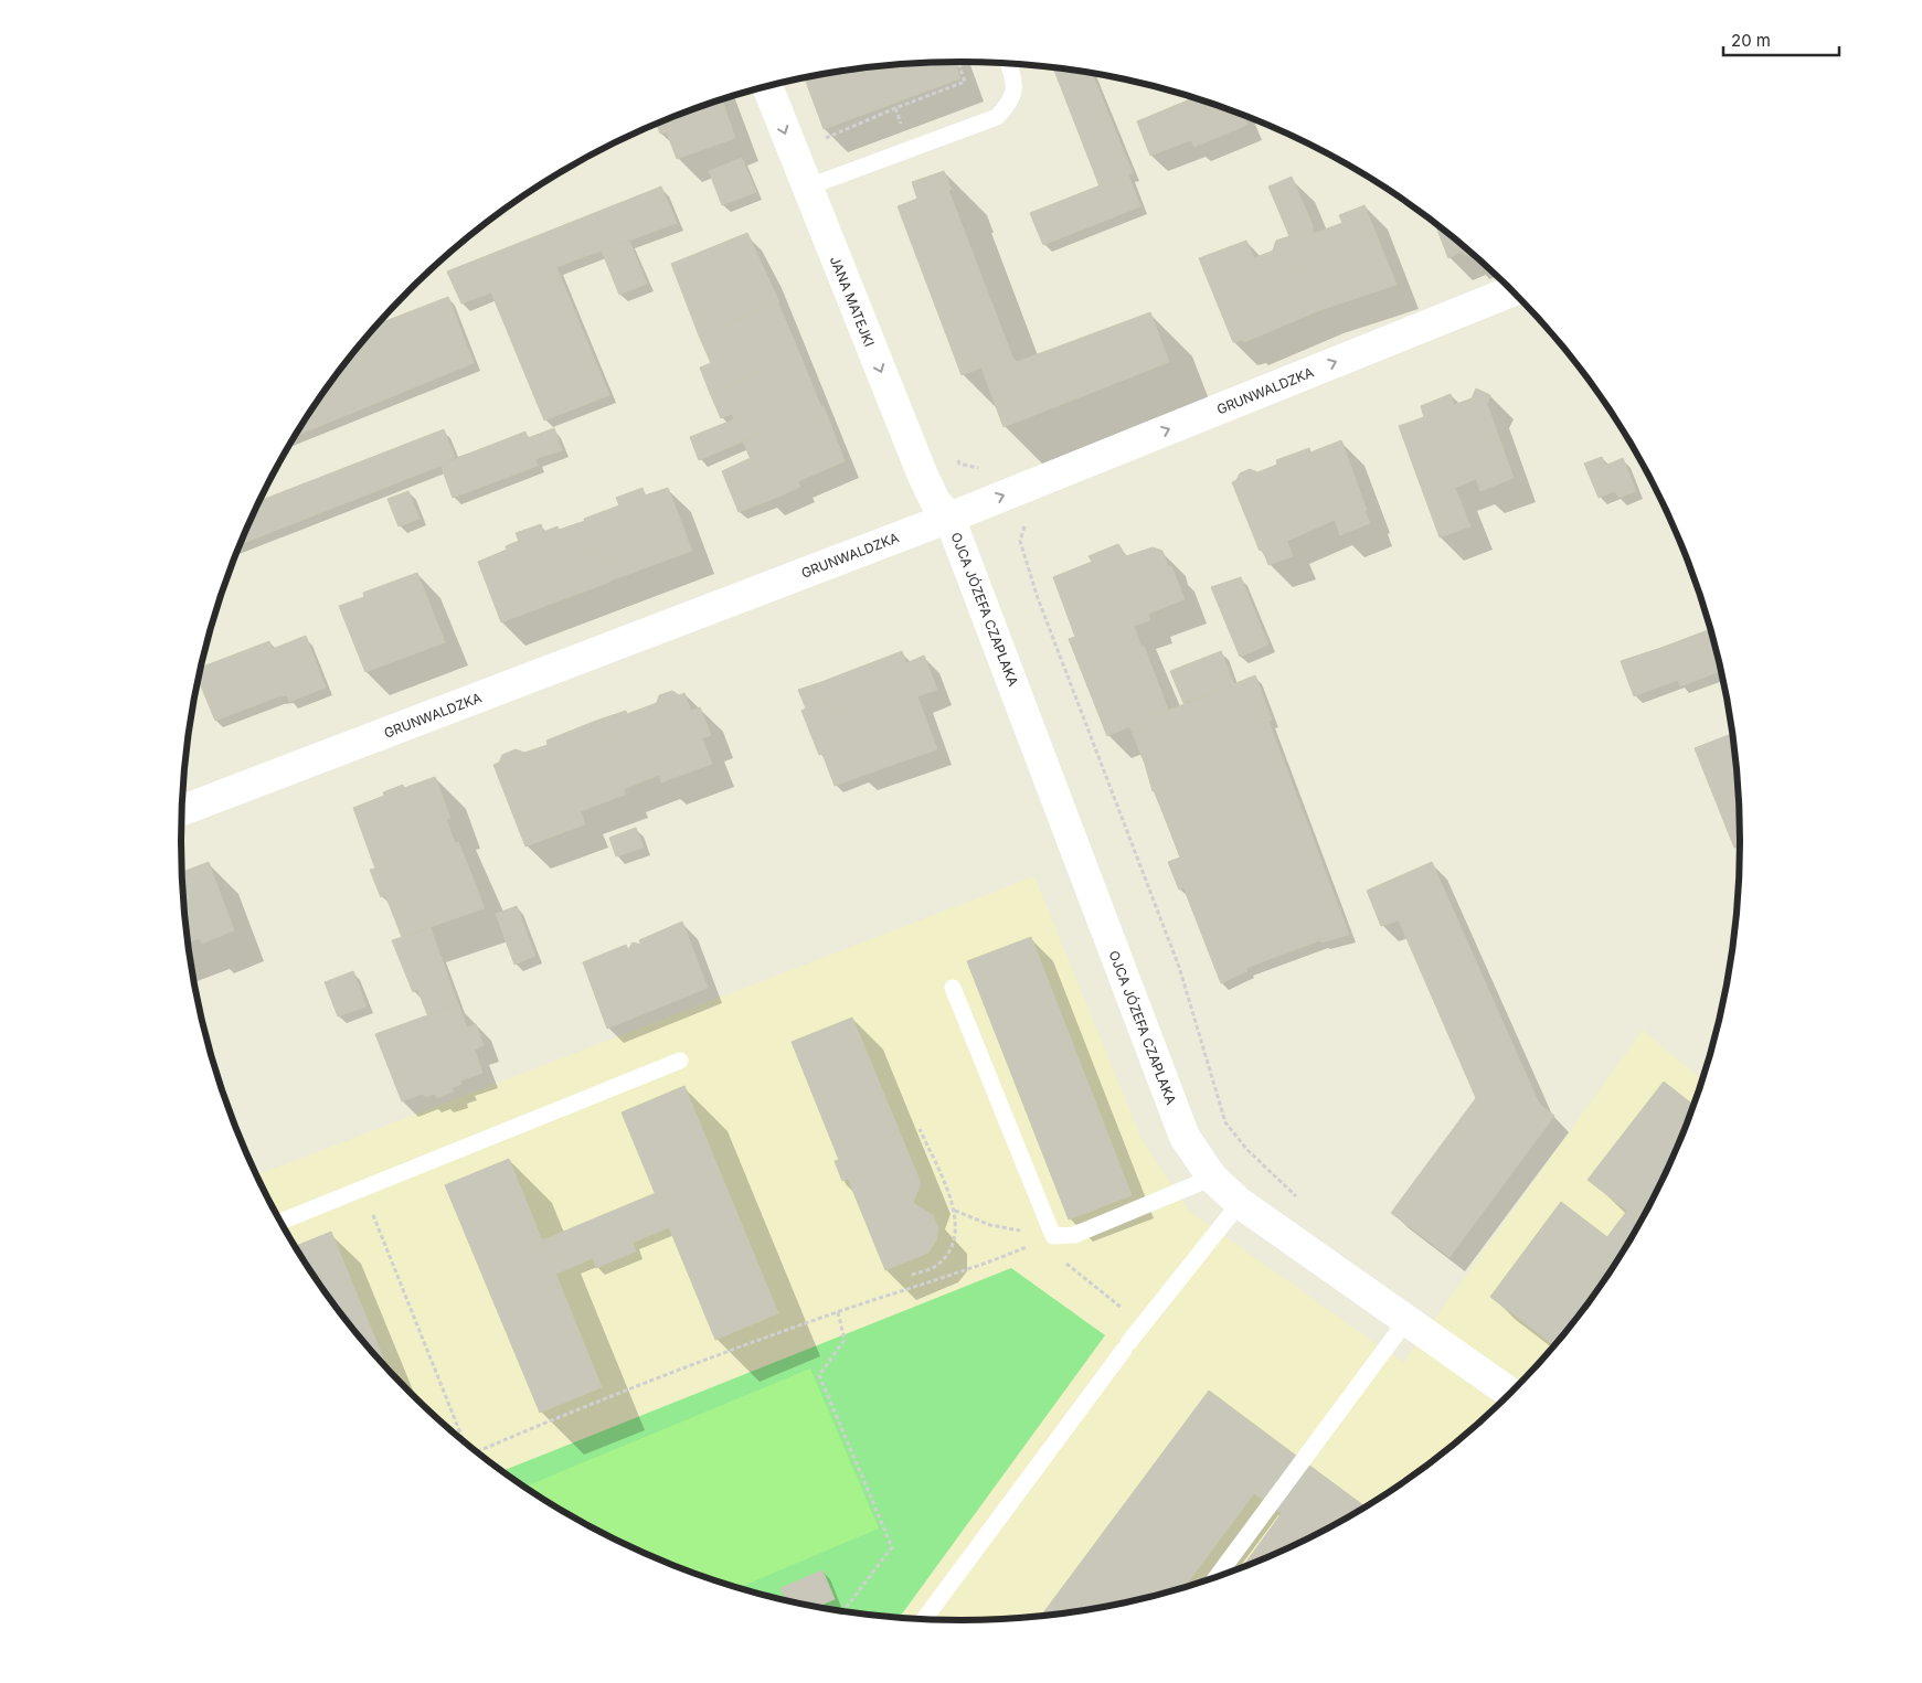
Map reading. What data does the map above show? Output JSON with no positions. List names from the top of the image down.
{
  "streets": {
    "street": ["JANA MATEJKI", "GRUNWALDZKA", "OJCA JÓZEFA CZAPLAKA"]
  },
  "crossings": [
    ["JANA MATEJKI", "GRUNWALDZKA"],
    ["JANA MATEJKI", "OJCA JÓZEFA CZAPLAKA"],
    ["GRUNWALDZKA", "OJCA JÓZEFA CZAPLAKA"]
  ],
  "one_way": ["JANA MATEJKI", "GRUNWALDZKA"],
  "scale_bar": "20 m"
}
